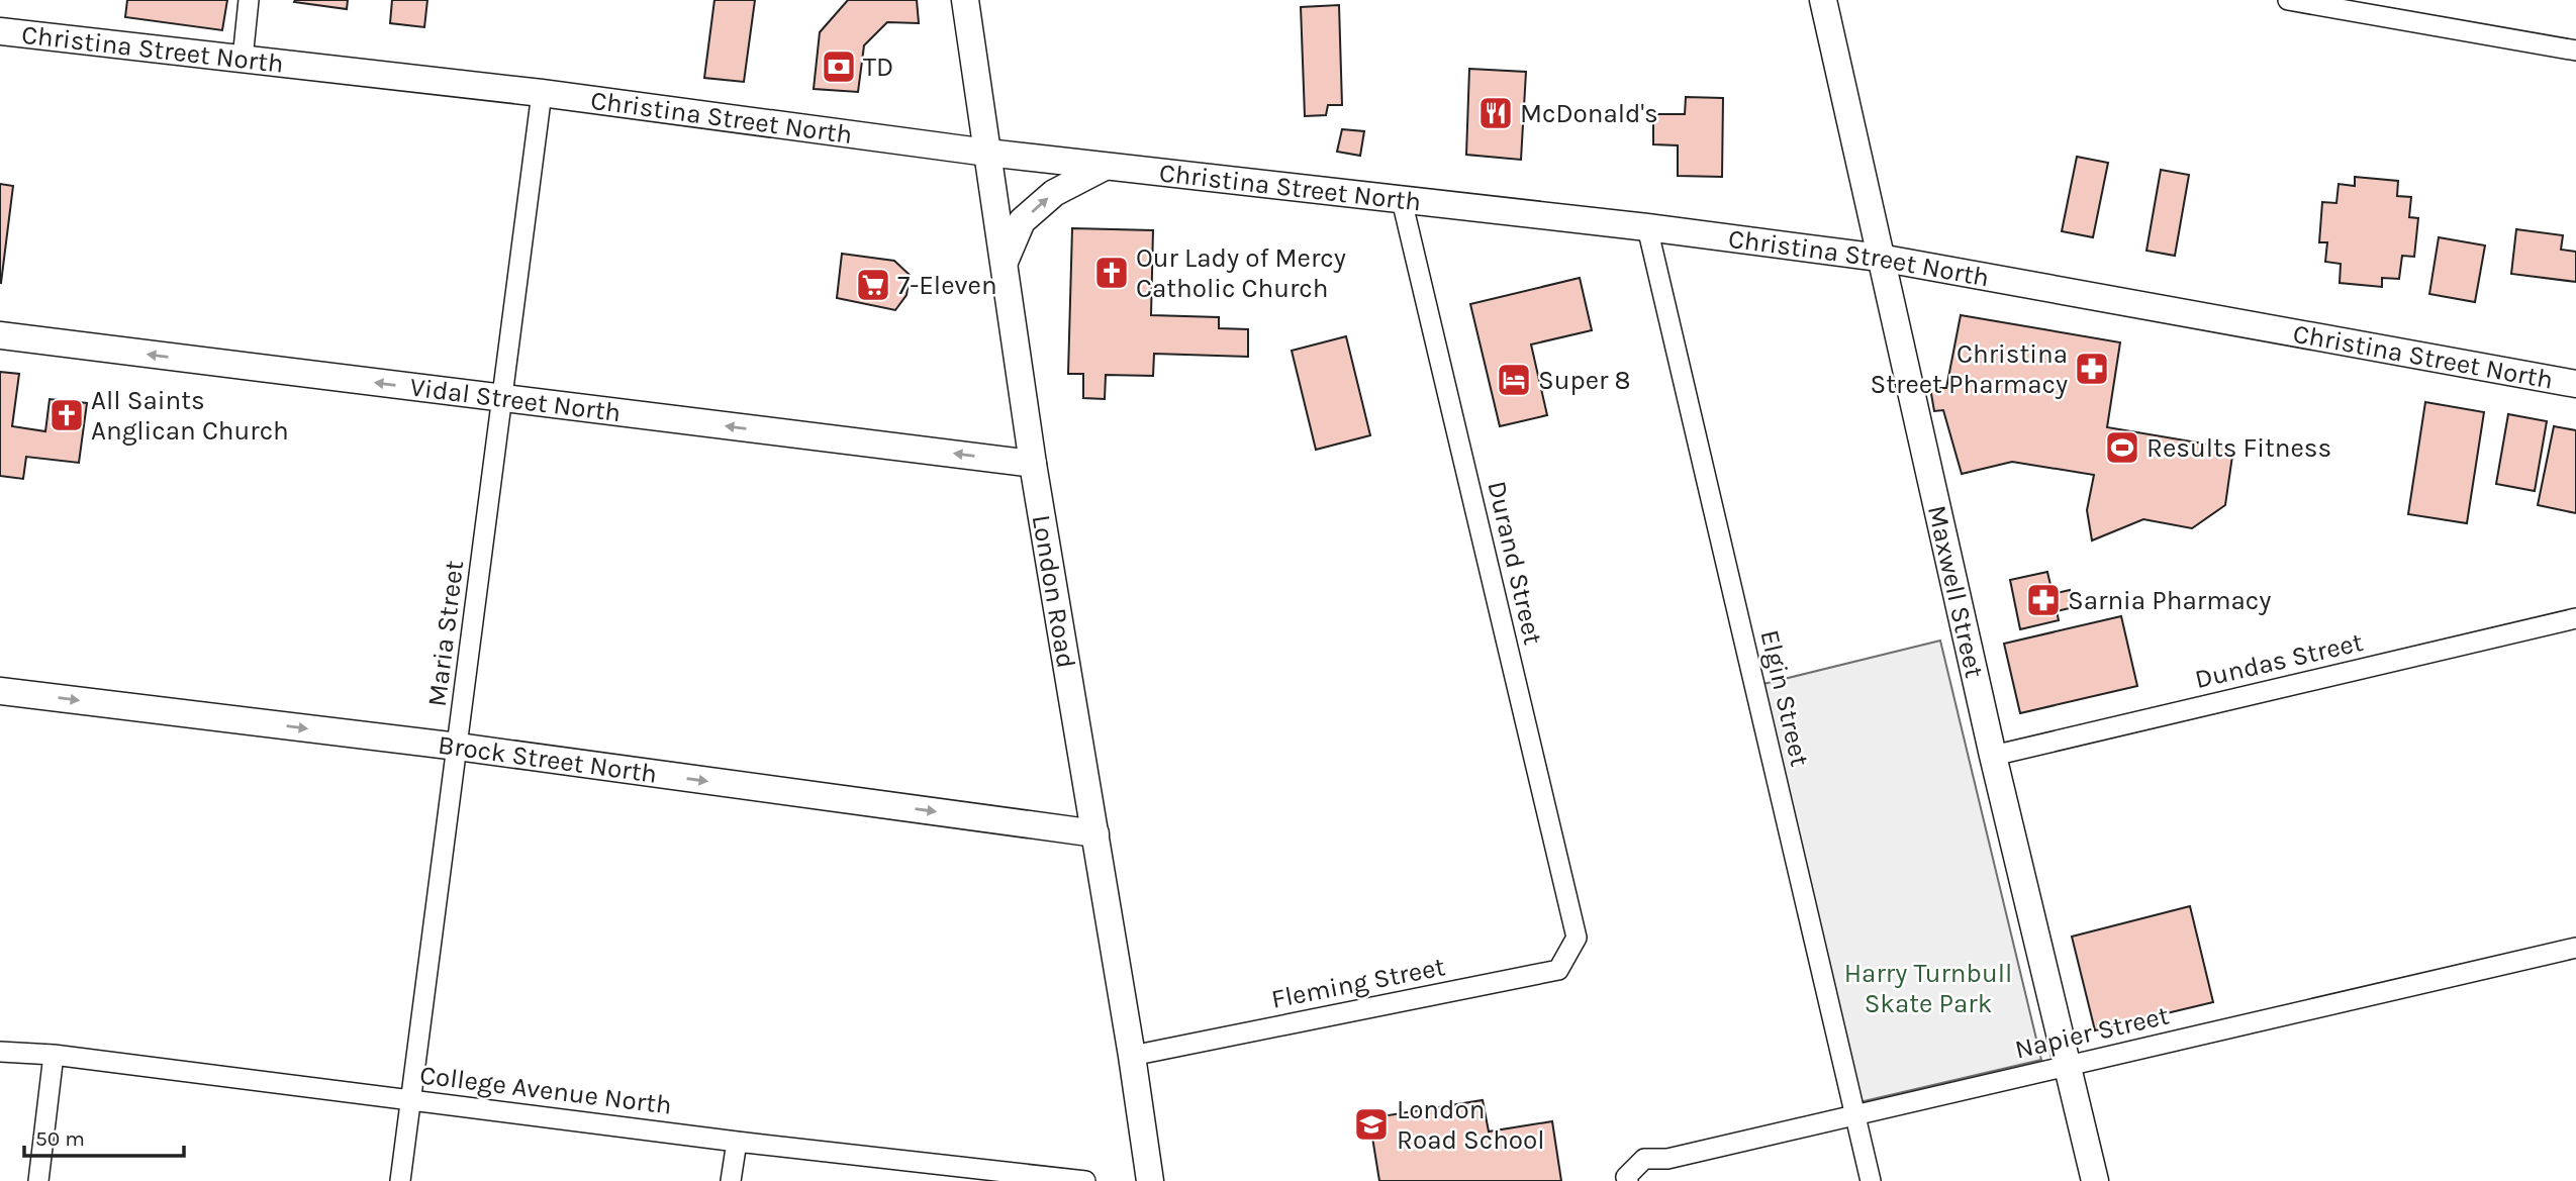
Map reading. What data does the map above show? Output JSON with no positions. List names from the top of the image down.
{
  "streets": {
    "main road": [
      "Christina Street North",
      "Vidal Street North",
      "London Road",
      "Maxwell Street",
      "Brock Street North"
    ],
    "street": [
      "Durand Street",
      "Maria Street",
      "Dundas Street",
      "Elgin Street",
      "Fleming Street",
      "Napier Street",
      "College Avenue North"
    ]
  },
  "crossings": [
    ["Christina Street North", "Durand Street"],
    ["Christina Street North", "London Road"],
    ["Christina Street North", "Maxwell Street"],
    ["Christina Street North", "Maria Street"],
    ["Christina Street North", "Elgin Street"],
    ["Vidal Street North", "London Road"],
    ["Vidal Street North", "Maria Street"],
    ["Durand Street", "Fleming Street"],
    ["London Road", "Brock Street North"],
    ["London Road", "Fleming Street"],
    ["Maxwell Street", "Dundas Street"],
    ["Maxwell Street", "Napier Street"],
    ["Maria Street", "Brock Street North"],
    ["Maria Street", "College Avenue North"],
    ["Elgin Street", "Napier Street"]
  ],
  "one_way": ["Vidal Street North", "Brock Street North"],
  "parks": ["Harry Turnbull Skate Park"],
  "places": {
    "bank": ["TD"],
    "restaurant": ["McDonald's"],
    "church": ["Our Lady of Mercy Catholic Church", "All Saints Anglican Church"],
    "supermarket": ["7-Eleven"],
    "pharmacy": ["Christina Street Pharmacy", "Sarnia Pharmacy"],
    "hotel": ["Super 8"],
    "sports": ["Results Fitness"],
    "school or university": ["London Road School"]
  },
  "scale_bar": "50 m"
}
